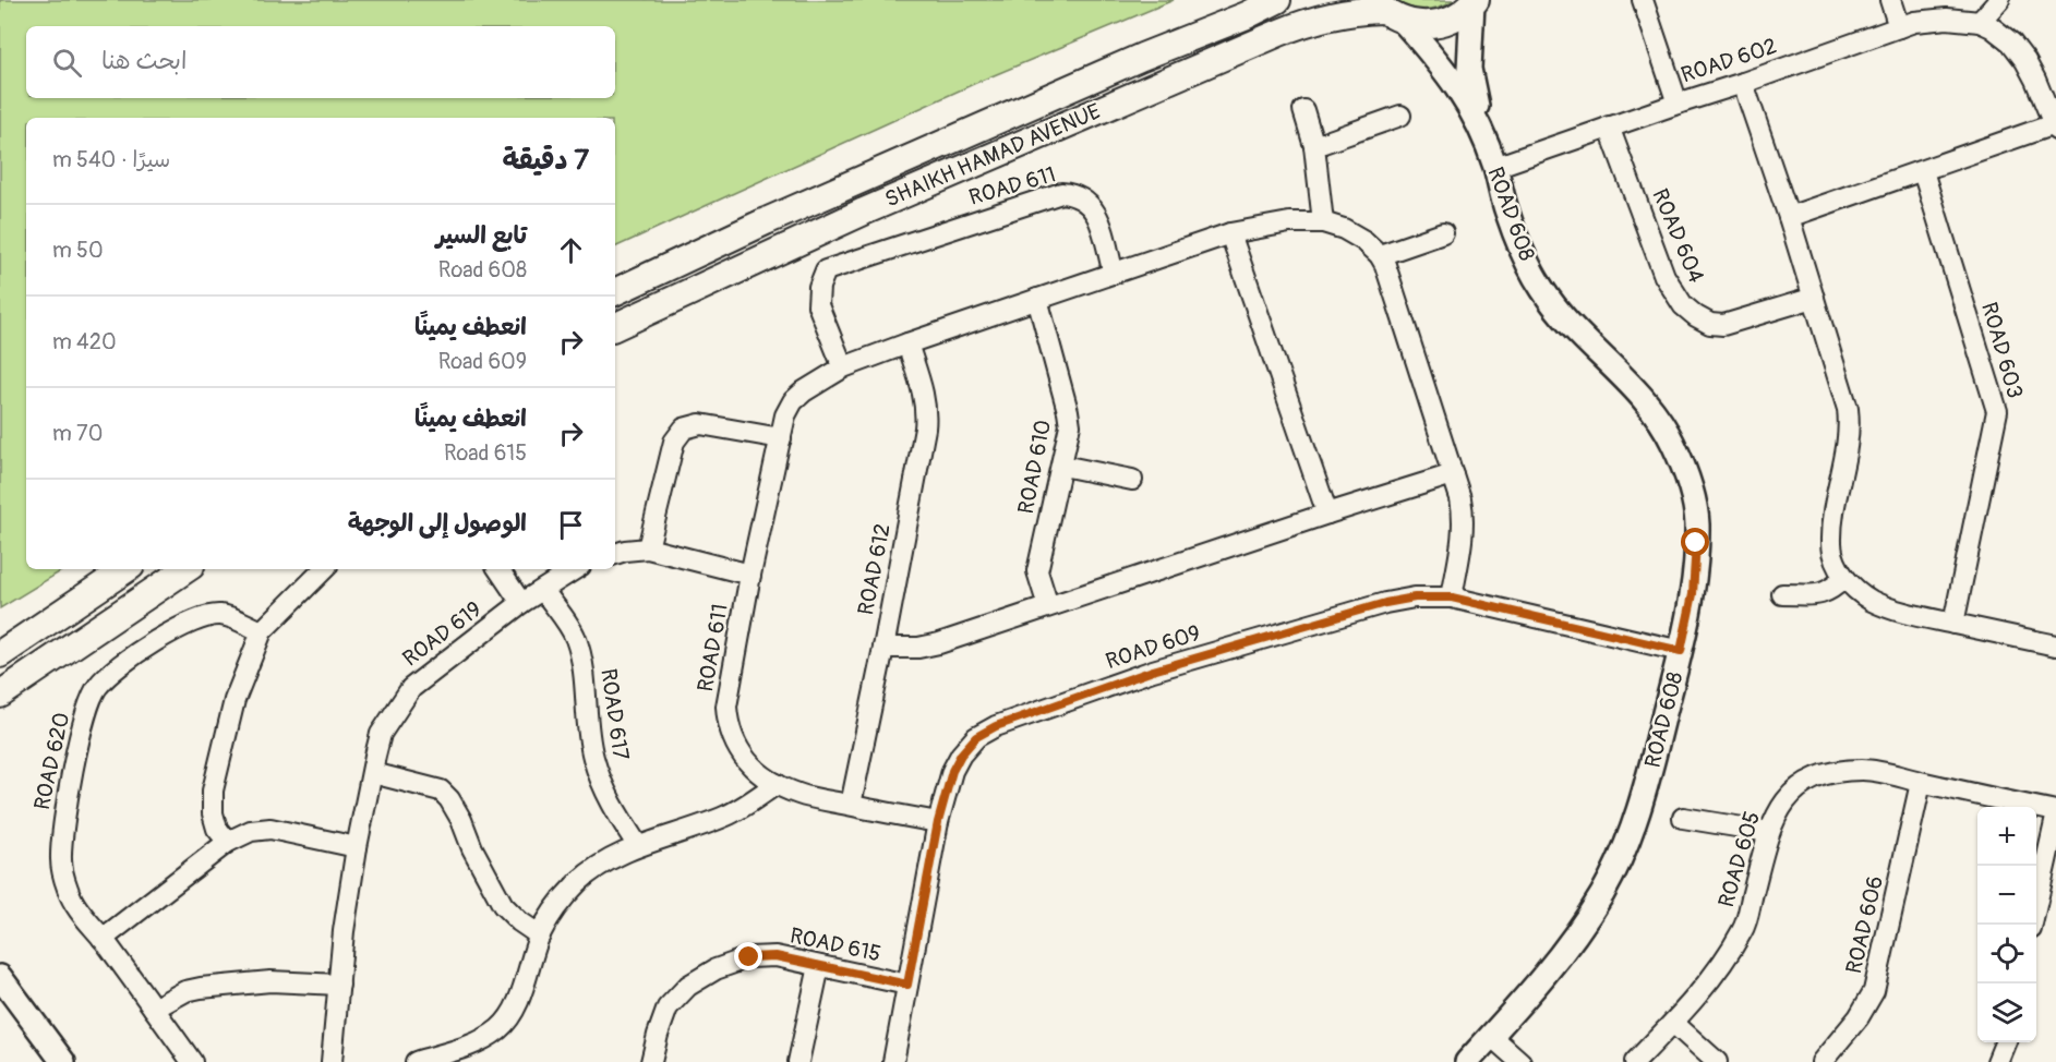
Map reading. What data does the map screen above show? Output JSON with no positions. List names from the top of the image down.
{
  "streets": {
    "main road": ["SHAIKH HAMAD AVENUE"],
    "street": [
      "ROAD 602",
      "ROAD 611",
      "ROAD 608",
      "ROAD 604",
      "ROAD 603",
      "ROAD 610",
      "ROAD 612",
      "ROAD 619",
      "ROAD 609",
      "ROAD 617",
      "ROAD 620",
      "ROAD 605",
      "ROAD 606",
      "ROAD 615"
    ]
  },
  "crossings": [
    ["ROAD 602", "ROAD 608"],
    ["ROAD 602", "ROAD 604"],
    ["SHAIKH HAMAD AVENUE", "ROAD 608"],
    ["ROAD 611", "ROAD 610"],
    ["ROAD 611", "ROAD 612"],
    ["ROAD 611", "ROAD 609"],
    ["ROAD 608", "ROAD 609"],
    ["ROAD 619", "ROAD 617"],
    ["ROAD 609", "ROAD 615"],
    ["ROAD 605", "ROAD 606"]
  ],
  "page": {
    "search": "ابحث هنا",
    "heading": ["7 دقيقة", "سيرًا · 540 m"],
    "list": [
      ["تابع السير", "Road 608", "50 m"],
      ["انعطف يمينًا", "Road 609", "420 m"],
      ["انعطف يمينًا", "Road 615", "70 m"],
      "الوصول إلى الوجهة"
    ],
    "map_buttons": ["+", "−"]
  }
}
